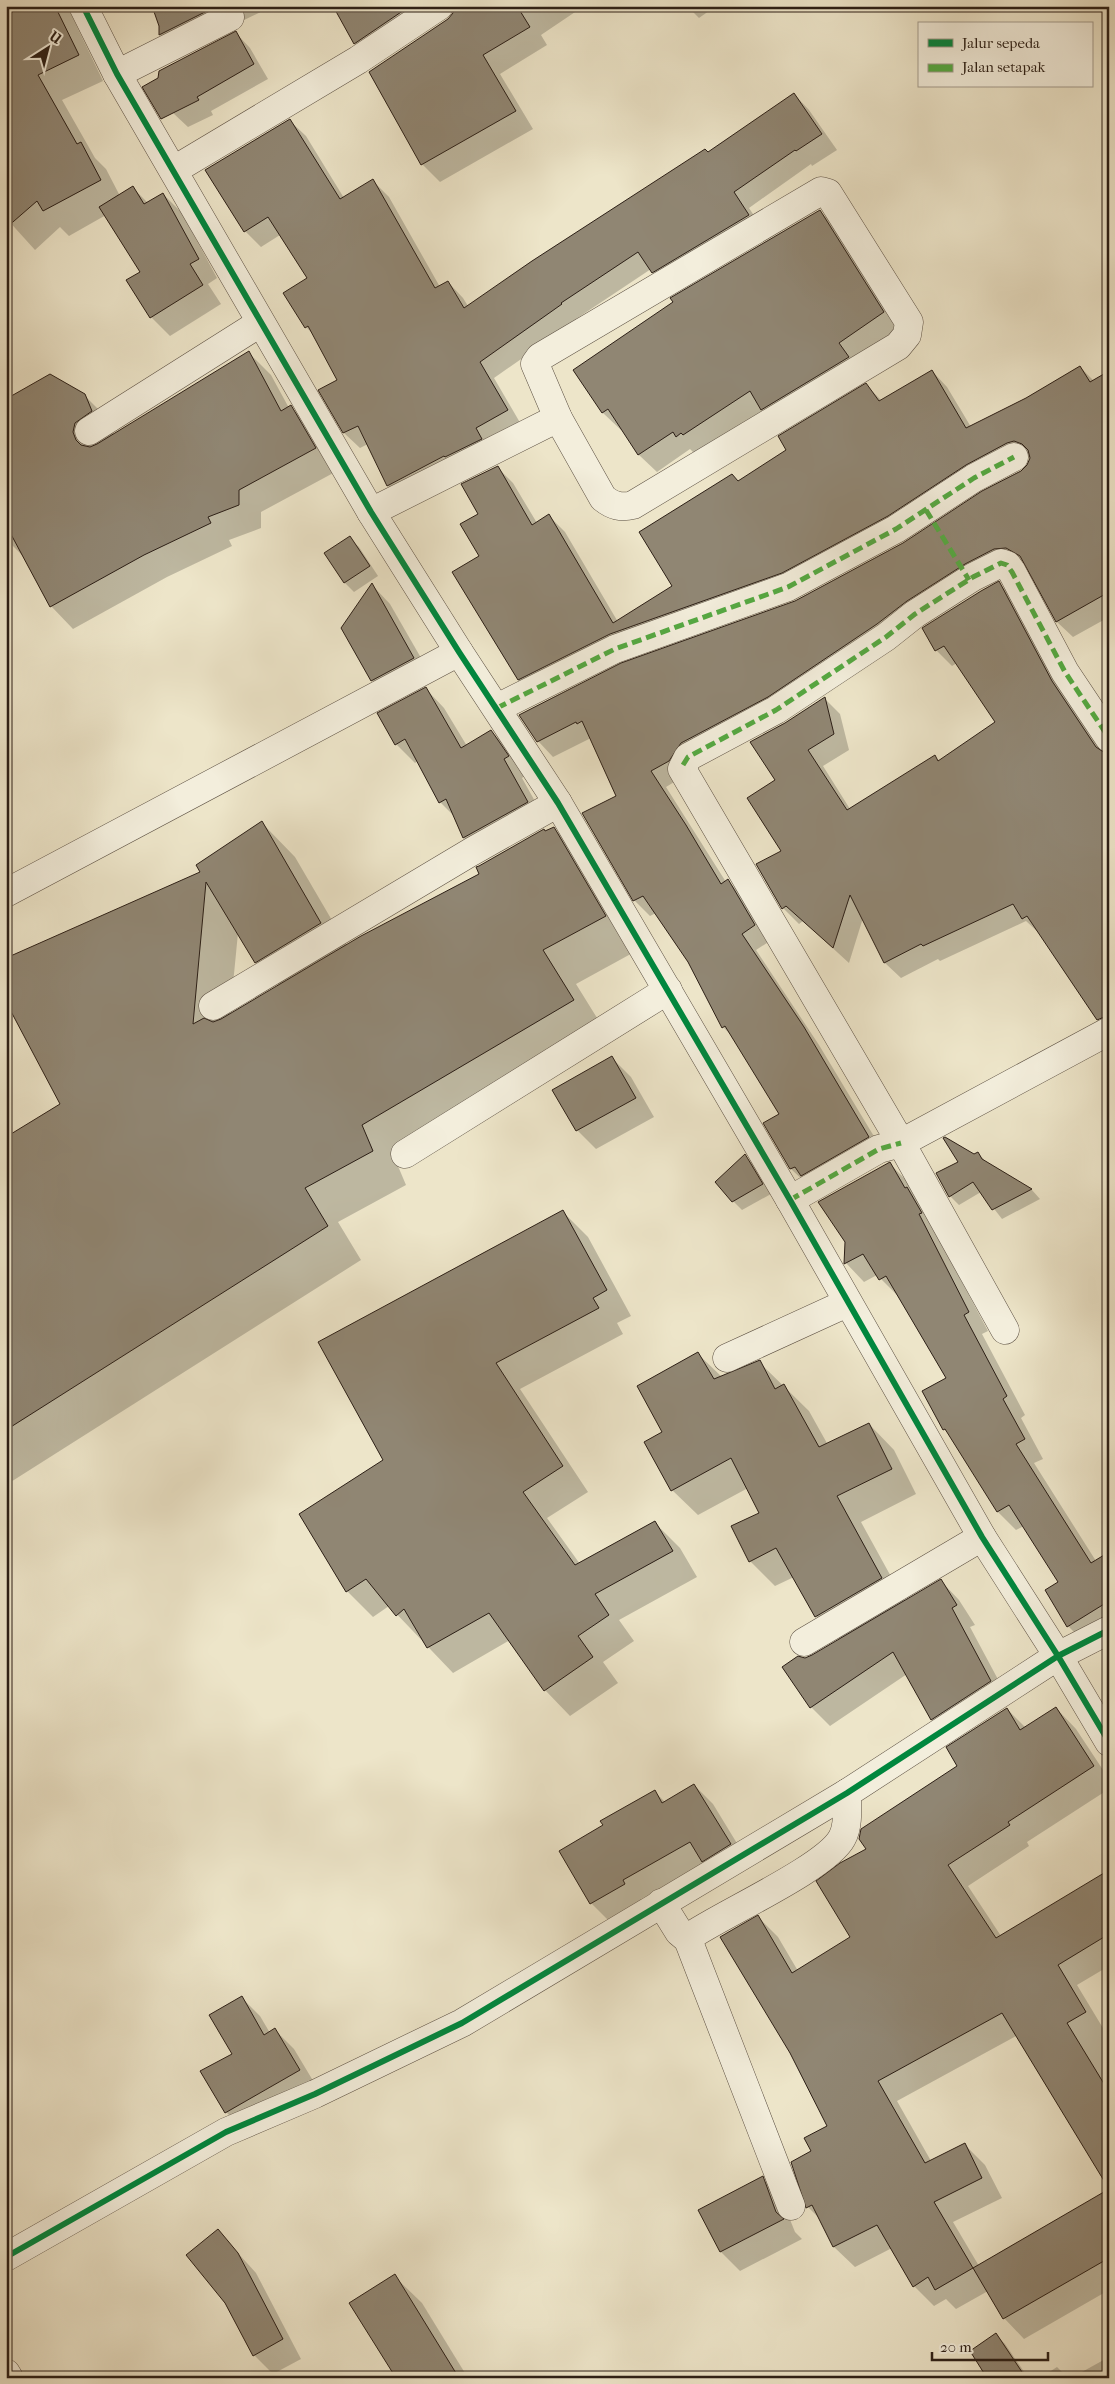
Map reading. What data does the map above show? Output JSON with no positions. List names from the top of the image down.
{
  "legend": ["Jalur sepeda", "Jalan setapak"],
  "scale_bar": "20 m",
  "north": "top right"
}
